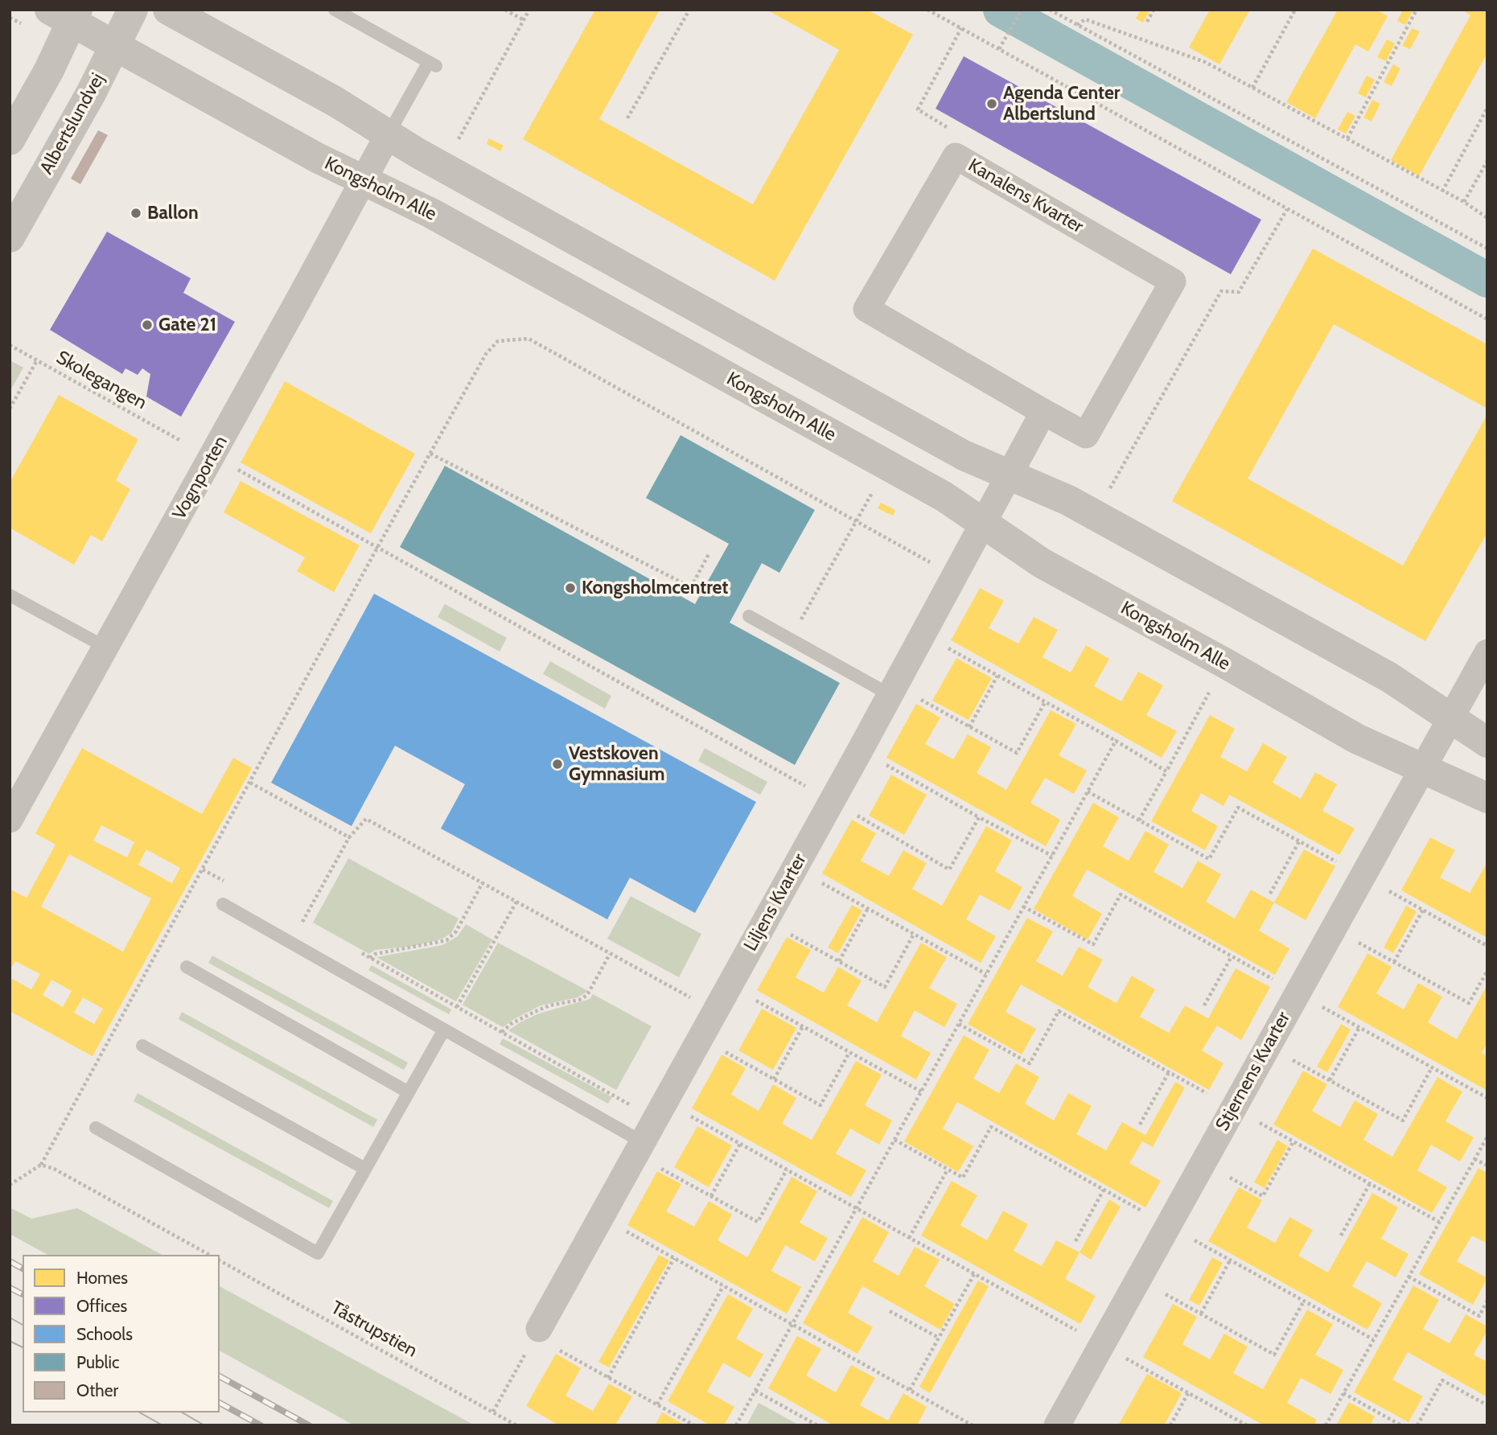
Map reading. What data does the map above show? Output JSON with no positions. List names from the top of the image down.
{
  "streets": {
    "street": [
      "Albertslundvej",
      "Kongsholm Alle",
      "Kanalens Kvarter",
      "Vognporten",
      "Liljens Kvarter",
      "Stjernens Kvarter"
    ],
    "path": ["Skolegangen", "Tåstrupstien"]
  },
  "crossings": [
    ["Albertslundvej", "Kongsholm Alle"],
    ["Kongsholm Alle", "Vognporten"],
    ["Kongsholm Alle", "Liljens Kvarter"],
    ["Kongsholm Alle", "Stjernens Kvarter"]
  ],
  "places": [
    "Agenda Center Albertslund",
    "Ballon",
    "Gate 21",
    "Kongsholmcentret",
    "Vestskoven Gymnasium"
  ],
  "legend": [
    "Homes",
    "Offices",
    "Schools",
    "Public",
    "Other"
  ]
}
